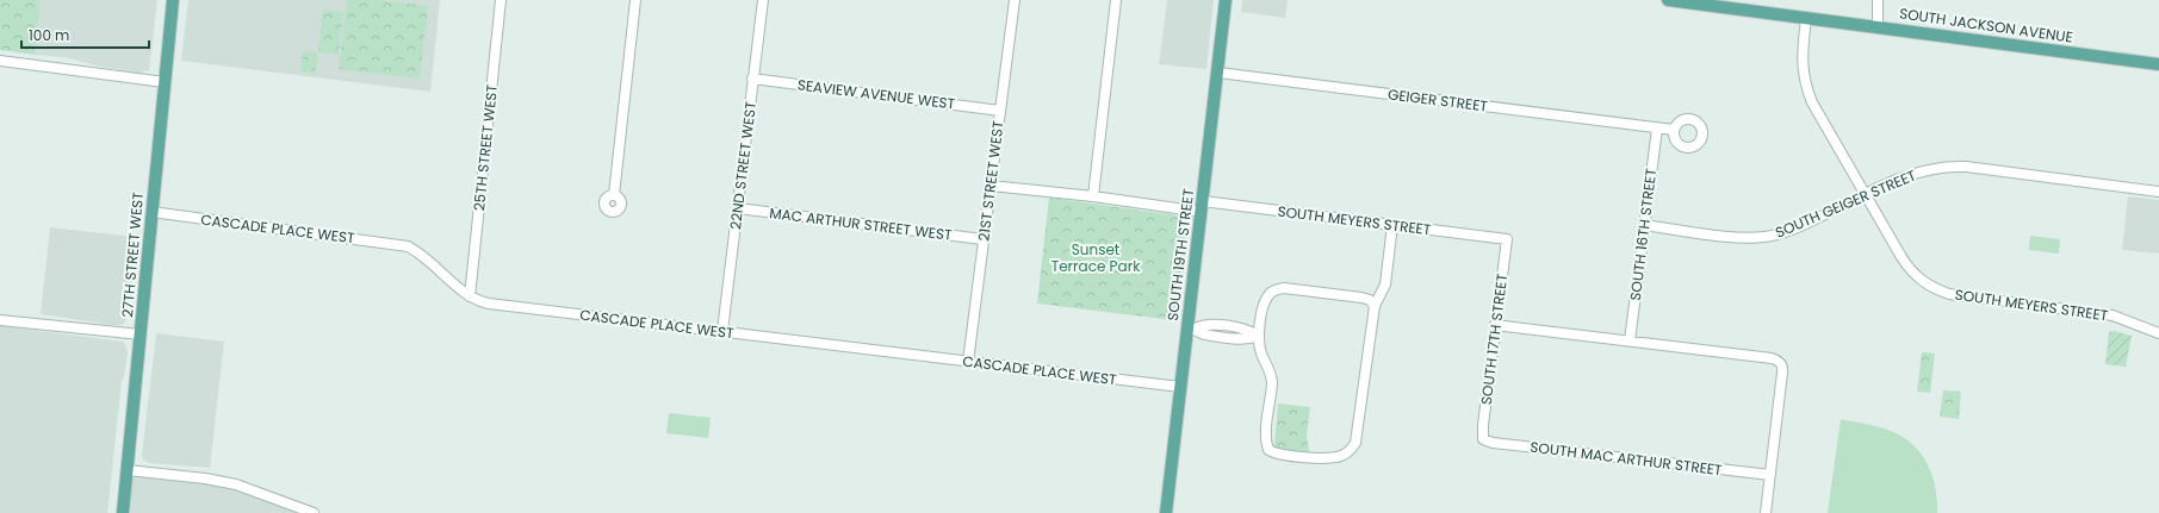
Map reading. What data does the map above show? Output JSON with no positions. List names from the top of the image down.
{
  "streets": {
    "main road": ["SOUTH JACKSON AVENUE", "27TH STREET WEST", "SOUTH 19TH STREET"],
    "street": [
      "SEAVIEW AVENUE WEST",
      "GEIGER STREET",
      "25TH STREET WEST",
      "22ND STREET WEST",
      "21ST STREET WEST",
      "SOUTH GEIGER STREET",
      "SOUTH MEYERS STREET",
      "MAC ARTHUR STREET WEST",
      "CASCADE PLACE WEST",
      "SOUTH 16TH STREET",
      "SOUTH 17TH STREET",
      "SOUTH MAC ARTHUR STREET"
    ]
  },
  "crossings": [
    ["SOUTH JACKSON AVENUE", "SOUTH MEYERS STREET"],
    ["SEAVIEW AVENUE WEST", "22ND STREET WEST"],
    ["SEAVIEW AVENUE WEST", "21ST STREET WEST"],
    ["GEIGER STREET", "SOUTH 16TH STREET"],
    ["GEIGER STREET", "SOUTH 19TH STREET"],
    ["25TH STREET WEST", "CASCADE PLACE WEST"],
    ["22ND STREET WEST", "MAC ARTHUR STREET WEST"],
    ["22ND STREET WEST", "CASCADE PLACE WEST"],
    ["21ST STREET WEST", "MAC ARTHUR STREET WEST"],
    ["21ST STREET WEST", "CASCADE PLACE WEST"],
    ["SOUTH GEIGER STREET", "SOUTH MEYERS STREET"],
    ["SOUTH GEIGER STREET", "SOUTH 16TH STREET"],
    ["SOUTH MEYERS STREET", "SOUTH 19TH STREET"],
    ["SOUTH MEYERS STREET", "SOUTH 17TH STREET"],
    ["CASCADE PLACE WEST", "27TH STREET WEST"],
    ["CASCADE PLACE WEST", "SOUTH 19TH STREET"],
    ["SOUTH 17TH STREET", "SOUTH MAC ARTHUR STREET"]
  ],
  "parks": ["Sunset Terrace Park"],
  "scale_bar": "100 m"
}
